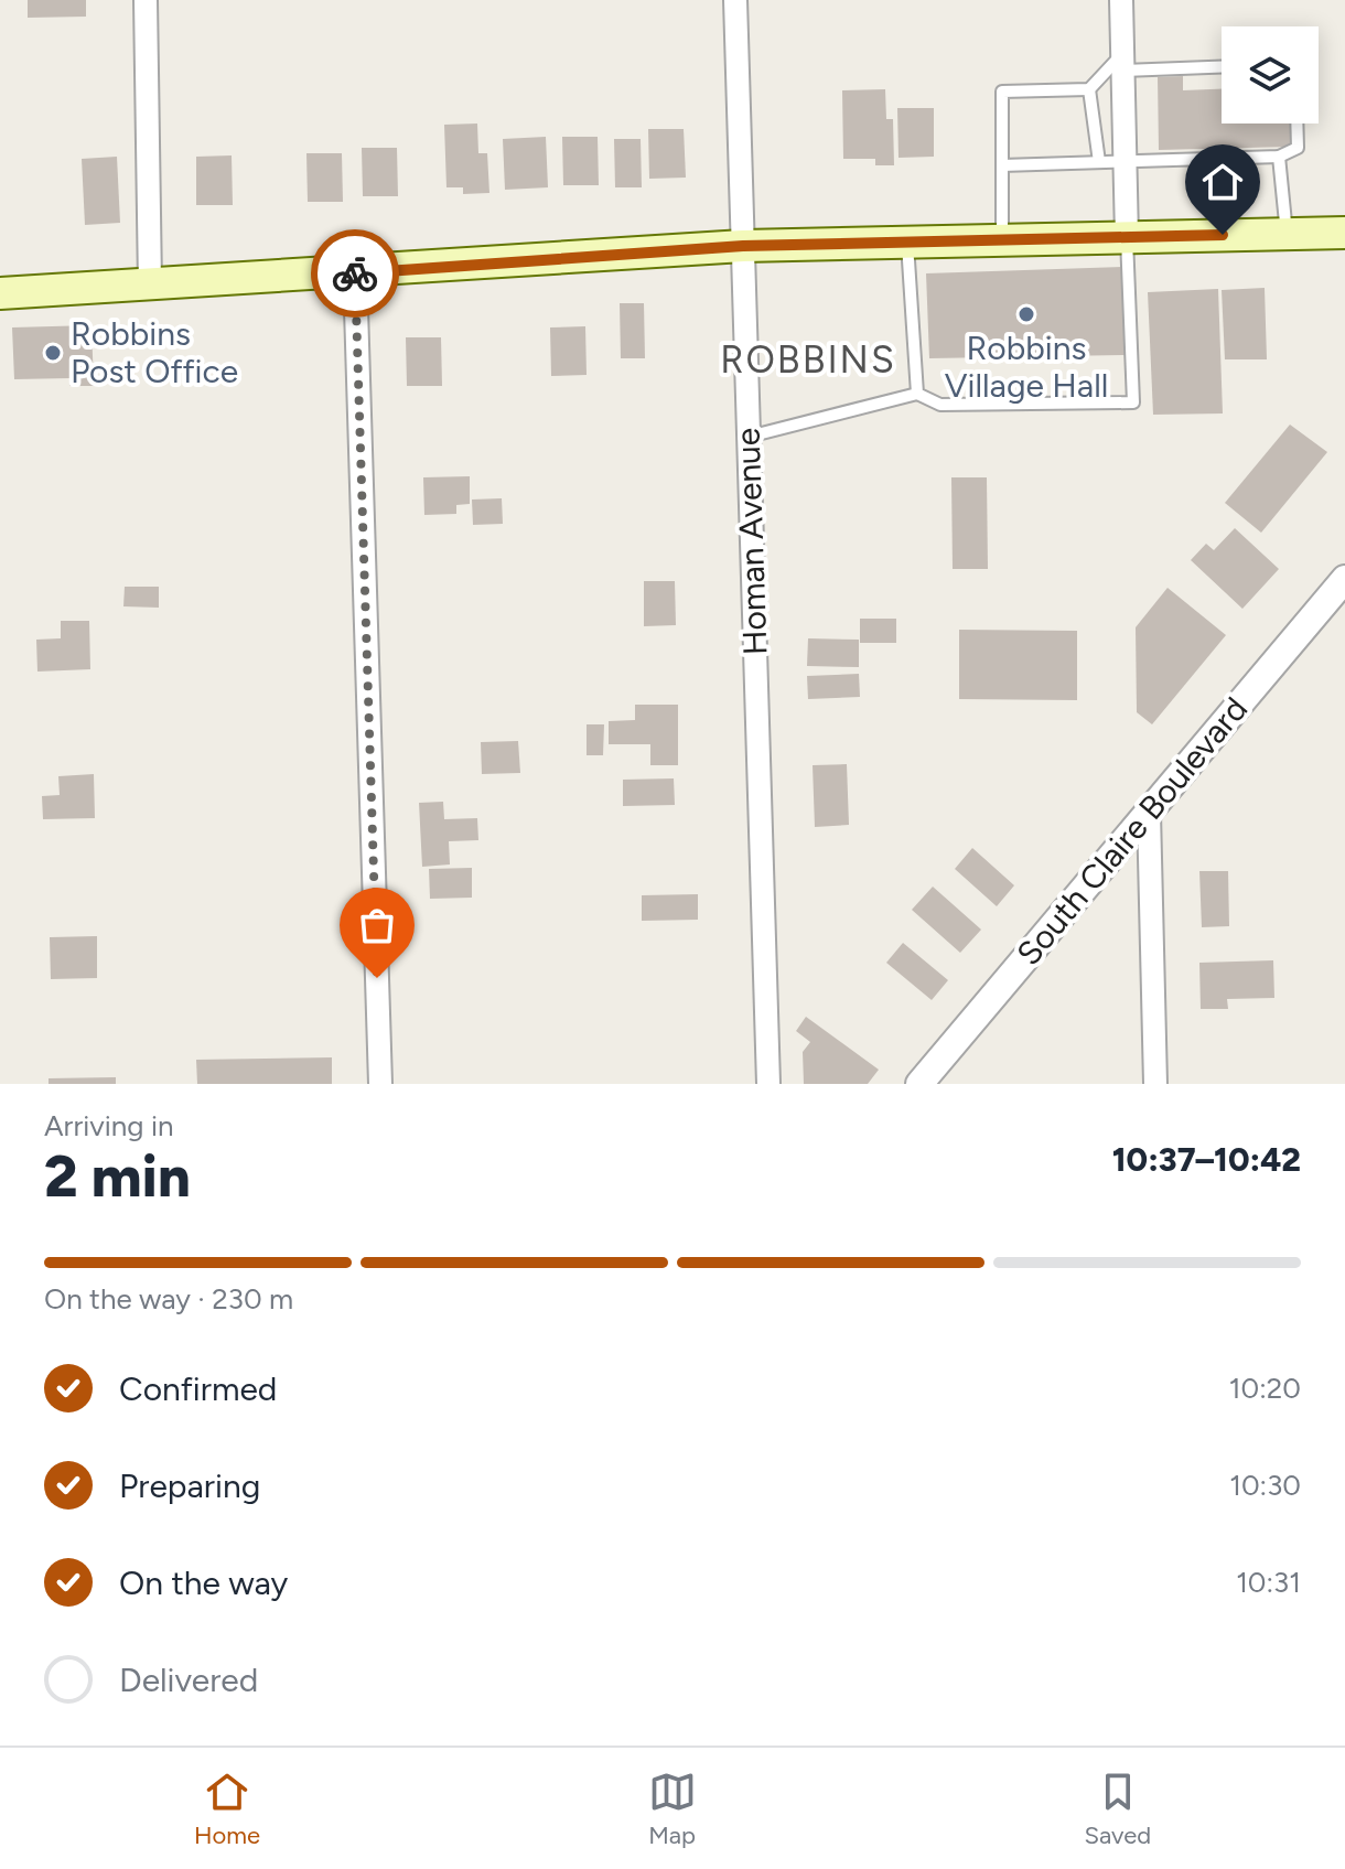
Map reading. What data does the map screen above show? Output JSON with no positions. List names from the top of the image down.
{
  "streets": {
    "street": ["Homan Avenue", "South Claire Boulevard"]
  },
  "districts": ["ROBBINS"],
  "places": ["Robbins Village Hall", "Robbins Post Office"],
  "page": {
    "heading": ["2 min", "Arriving in", "10:37–10:42"],
    "bar": "On the way · 230 m",
    "list": [
      ["Confirmed", "10:20"],
      ["Preparing", "10:30"],
      ["On the way", "10:31"],
      "Delivered"
    ],
    "tabs": ["Home", "Map", "Saved"]
  }
}
